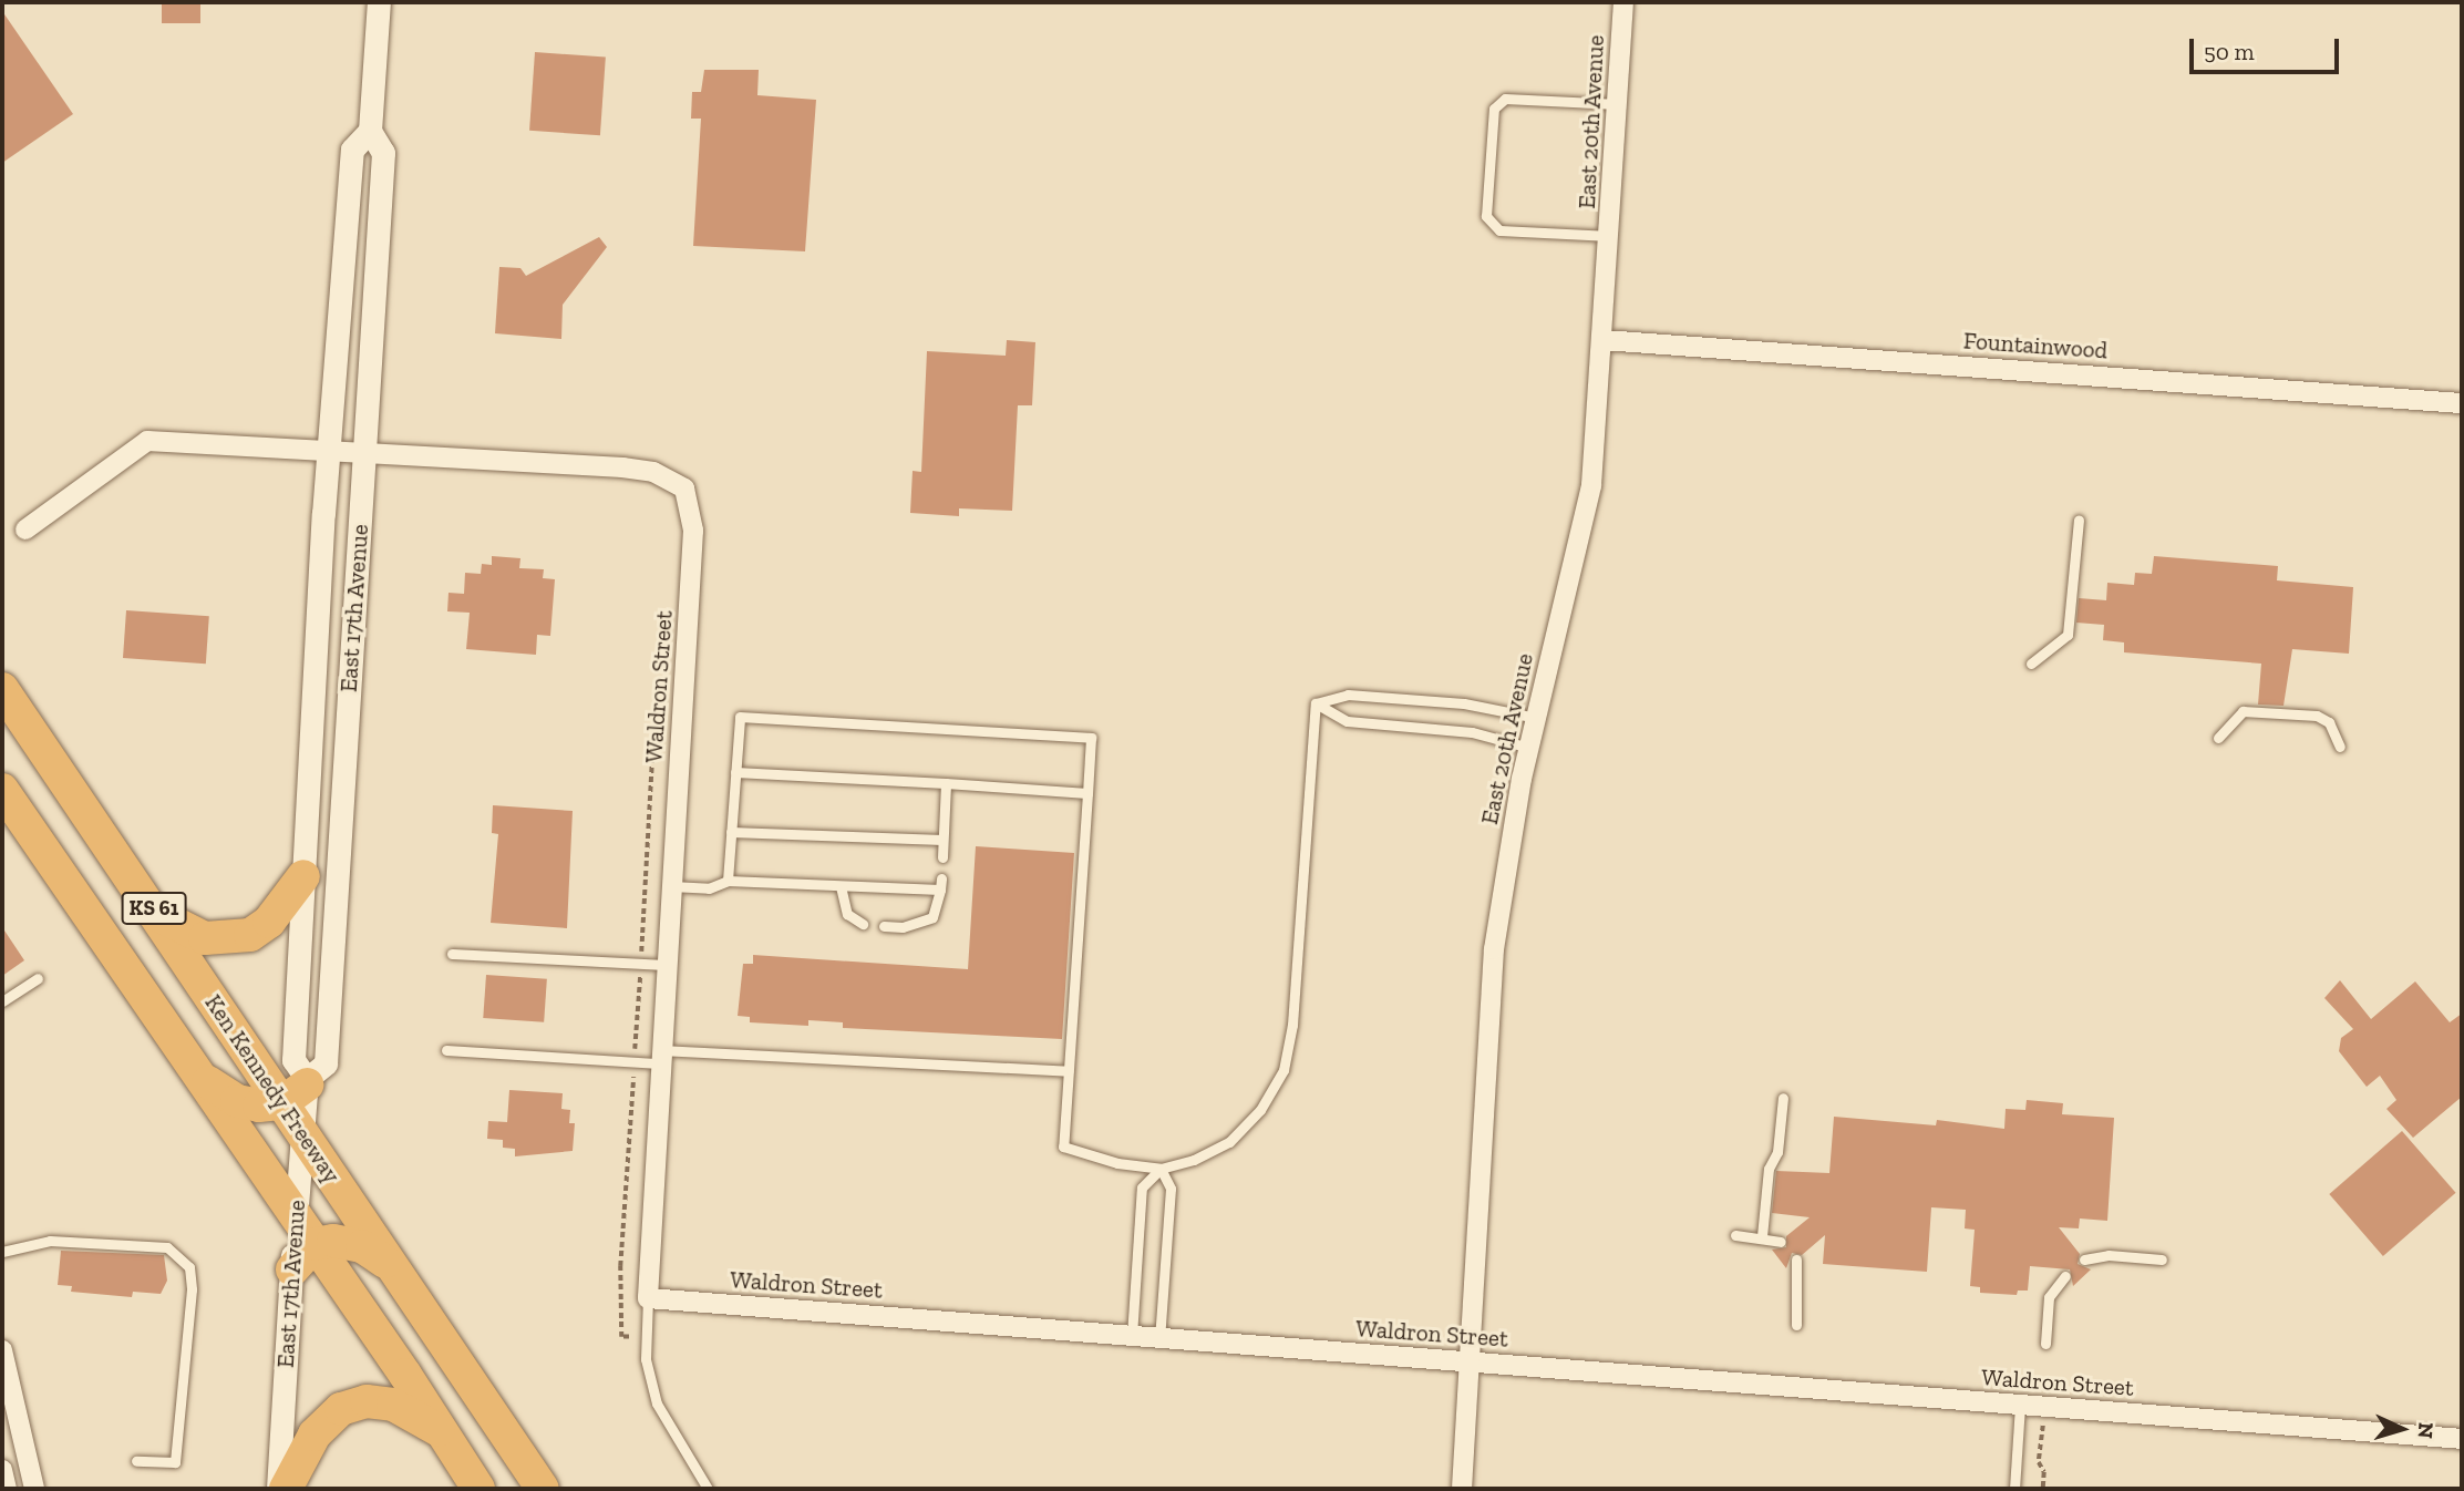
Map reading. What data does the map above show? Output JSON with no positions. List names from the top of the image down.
{
  "streets": {
    "highway": ["KS 61", "Ken Kennedy Freeway"],
    "street": [
      "East 20th Avenue",
      "Fountainwood",
      "East 17th Avenue",
      "Waldron Street"
    ]
  },
  "crossings": [
    ["East 20th Avenue", "Fountainwood"],
    ["East 20th Avenue", "Waldron Street"],
    ["East 17th Avenue", "Waldron Street"],
    ["East 17th Avenue", "KS 61"],
    ["East 17th Avenue", "Ken Kennedy Freeway"]
  ],
  "scale_bar": "50 m",
  "north": "right"
}
